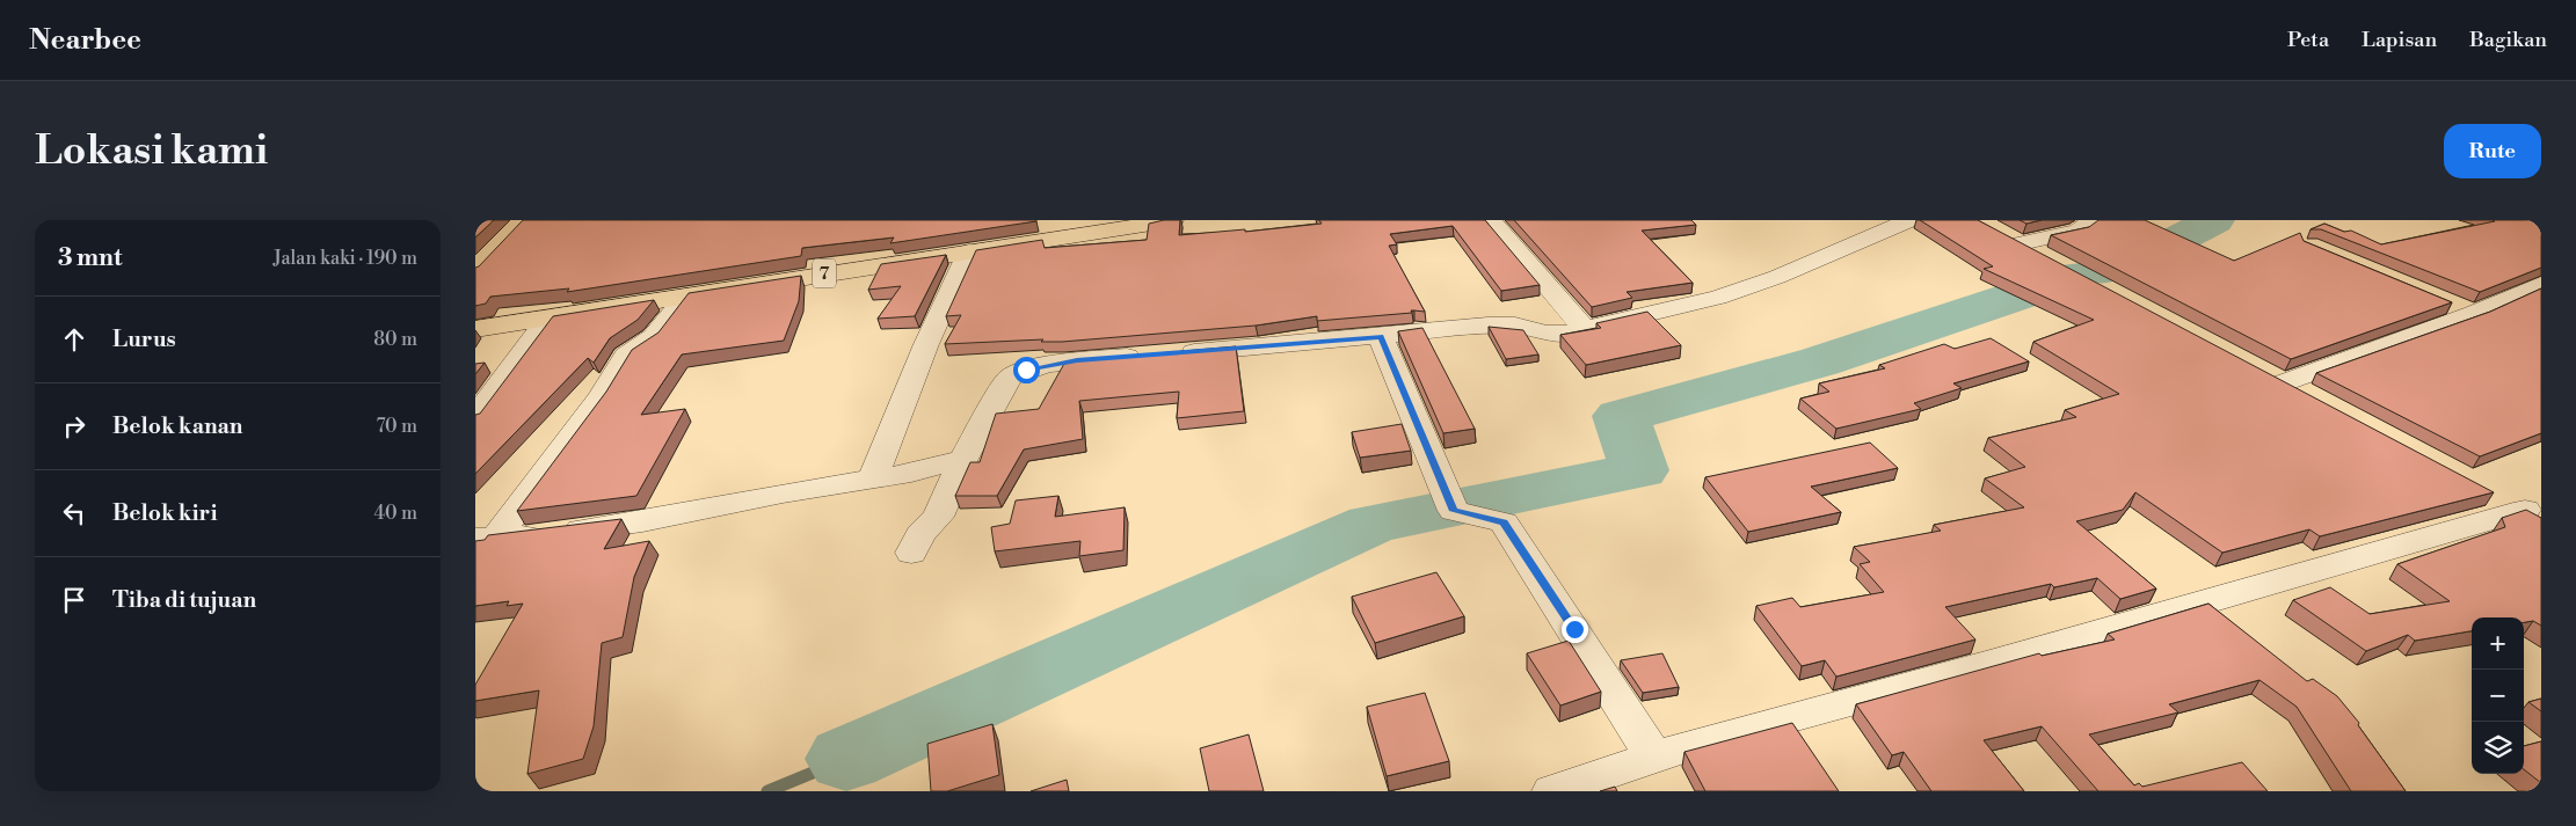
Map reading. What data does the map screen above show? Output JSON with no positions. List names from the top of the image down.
{
  "streets": {
    "highway": ["7"]
  },
  "page": {
    "header": "Nearbee",
    "nav": ["Peta", "Lapisan", "Bagikan"],
    "buttons": "Rute",
    "title": "Lokasi kami",
    "heading": ["3 mnt", "Jalan kaki · 190 m"],
    "list": [
      ["Lurus", "80 m"],
      ["Belok kanan", "70 m"],
      ["Belok kiri", "40 m"],
      "Tiba di tujuan"
    ],
    "map_buttons": ["+", "−"]
  }
}
